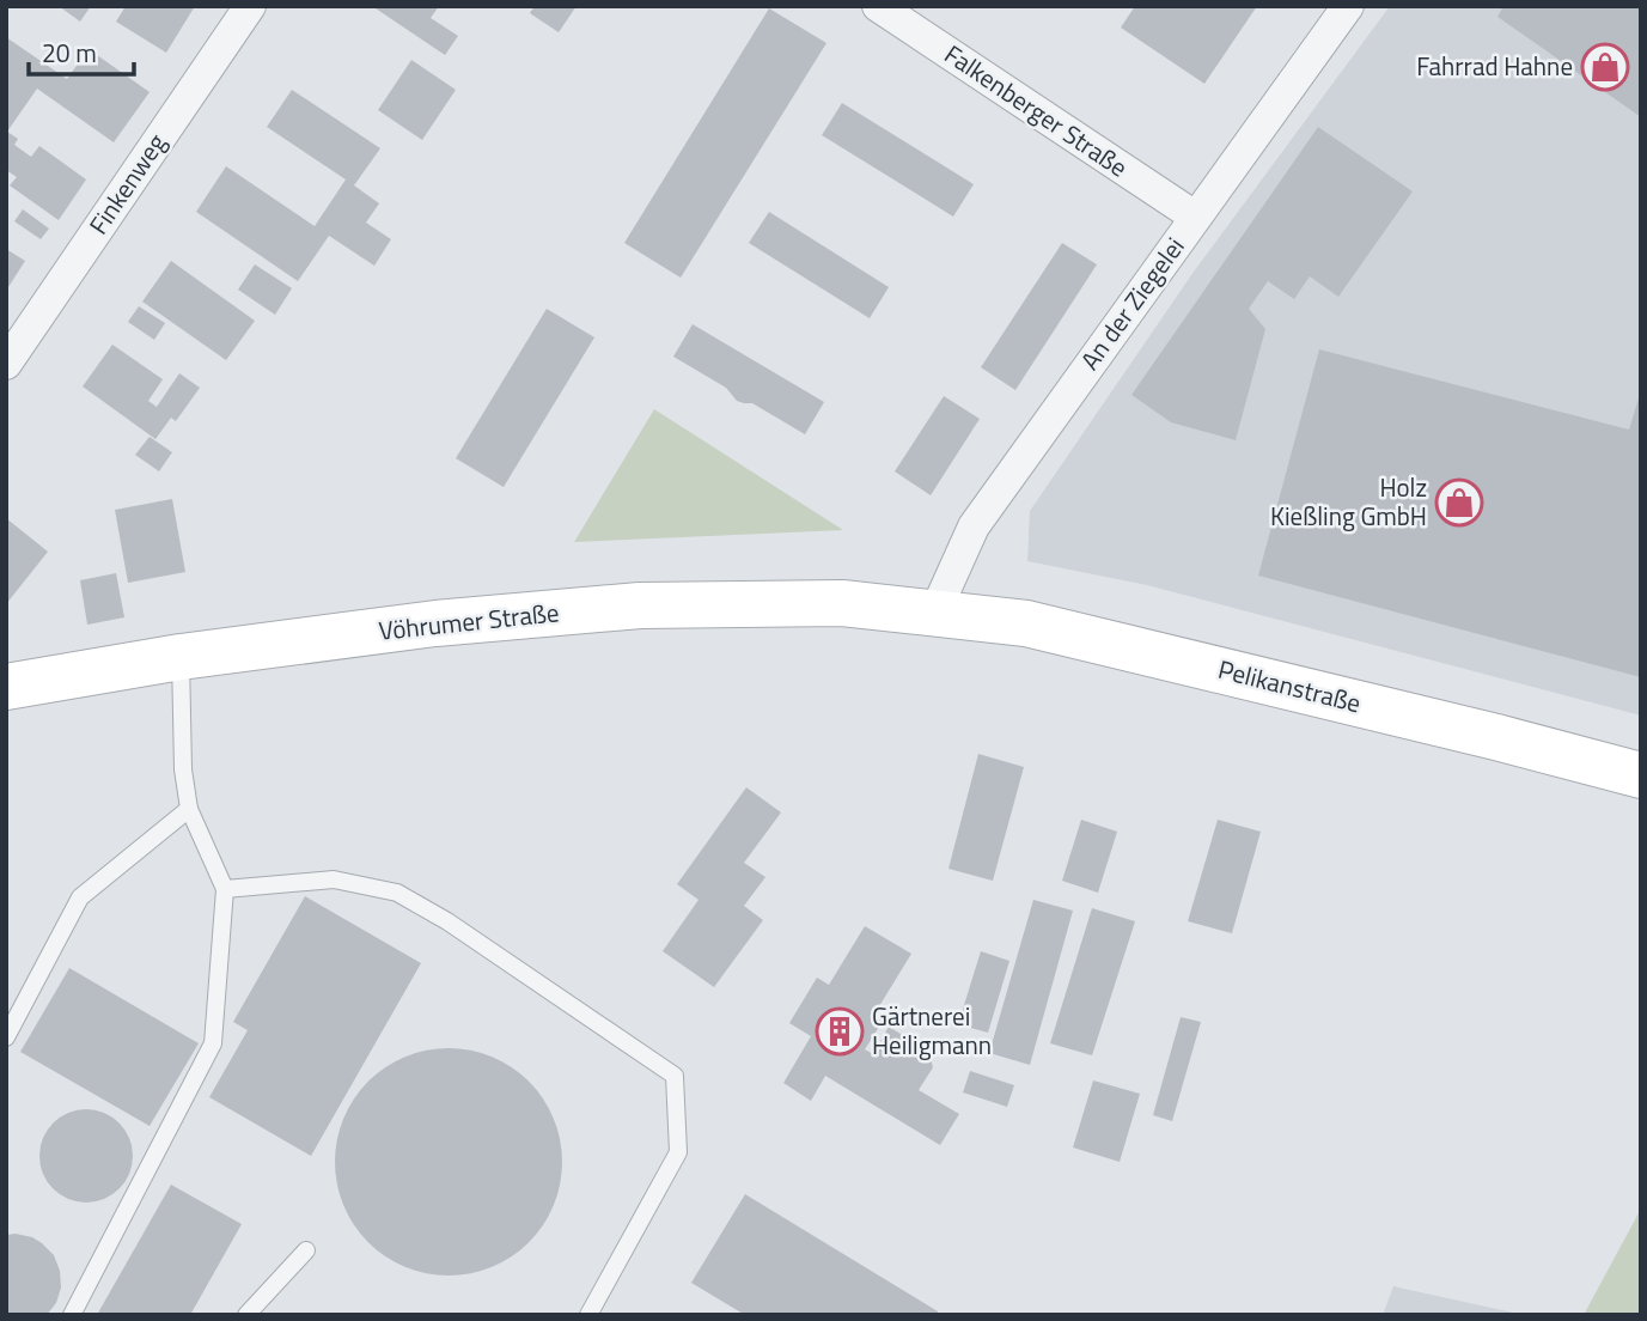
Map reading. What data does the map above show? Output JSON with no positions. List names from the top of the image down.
{
  "streets": {
    "main road": ["Vöhrumer Straße", "Pelikanstraße"],
    "street": ["Falkenberger Straße", "Finkenweg", "An der Ziegelei"]
  },
  "crossings": [
    ["Falkenberger Straße", "An der Ziegelei"],
    ["An der Ziegelei", "Vöhrumer Straße"],
    ["An der Ziegelei", "Pelikanstraße"],
    ["Vöhrumer Straße", "Pelikanstraße"]
  ],
  "places": {
    "shop": ["Fahrrad Hahne", "Holz Kießling GmbH"],
    "building": ["Gärtnerei Heiligmann"]
  },
  "scale_bar": "20 m"
}
